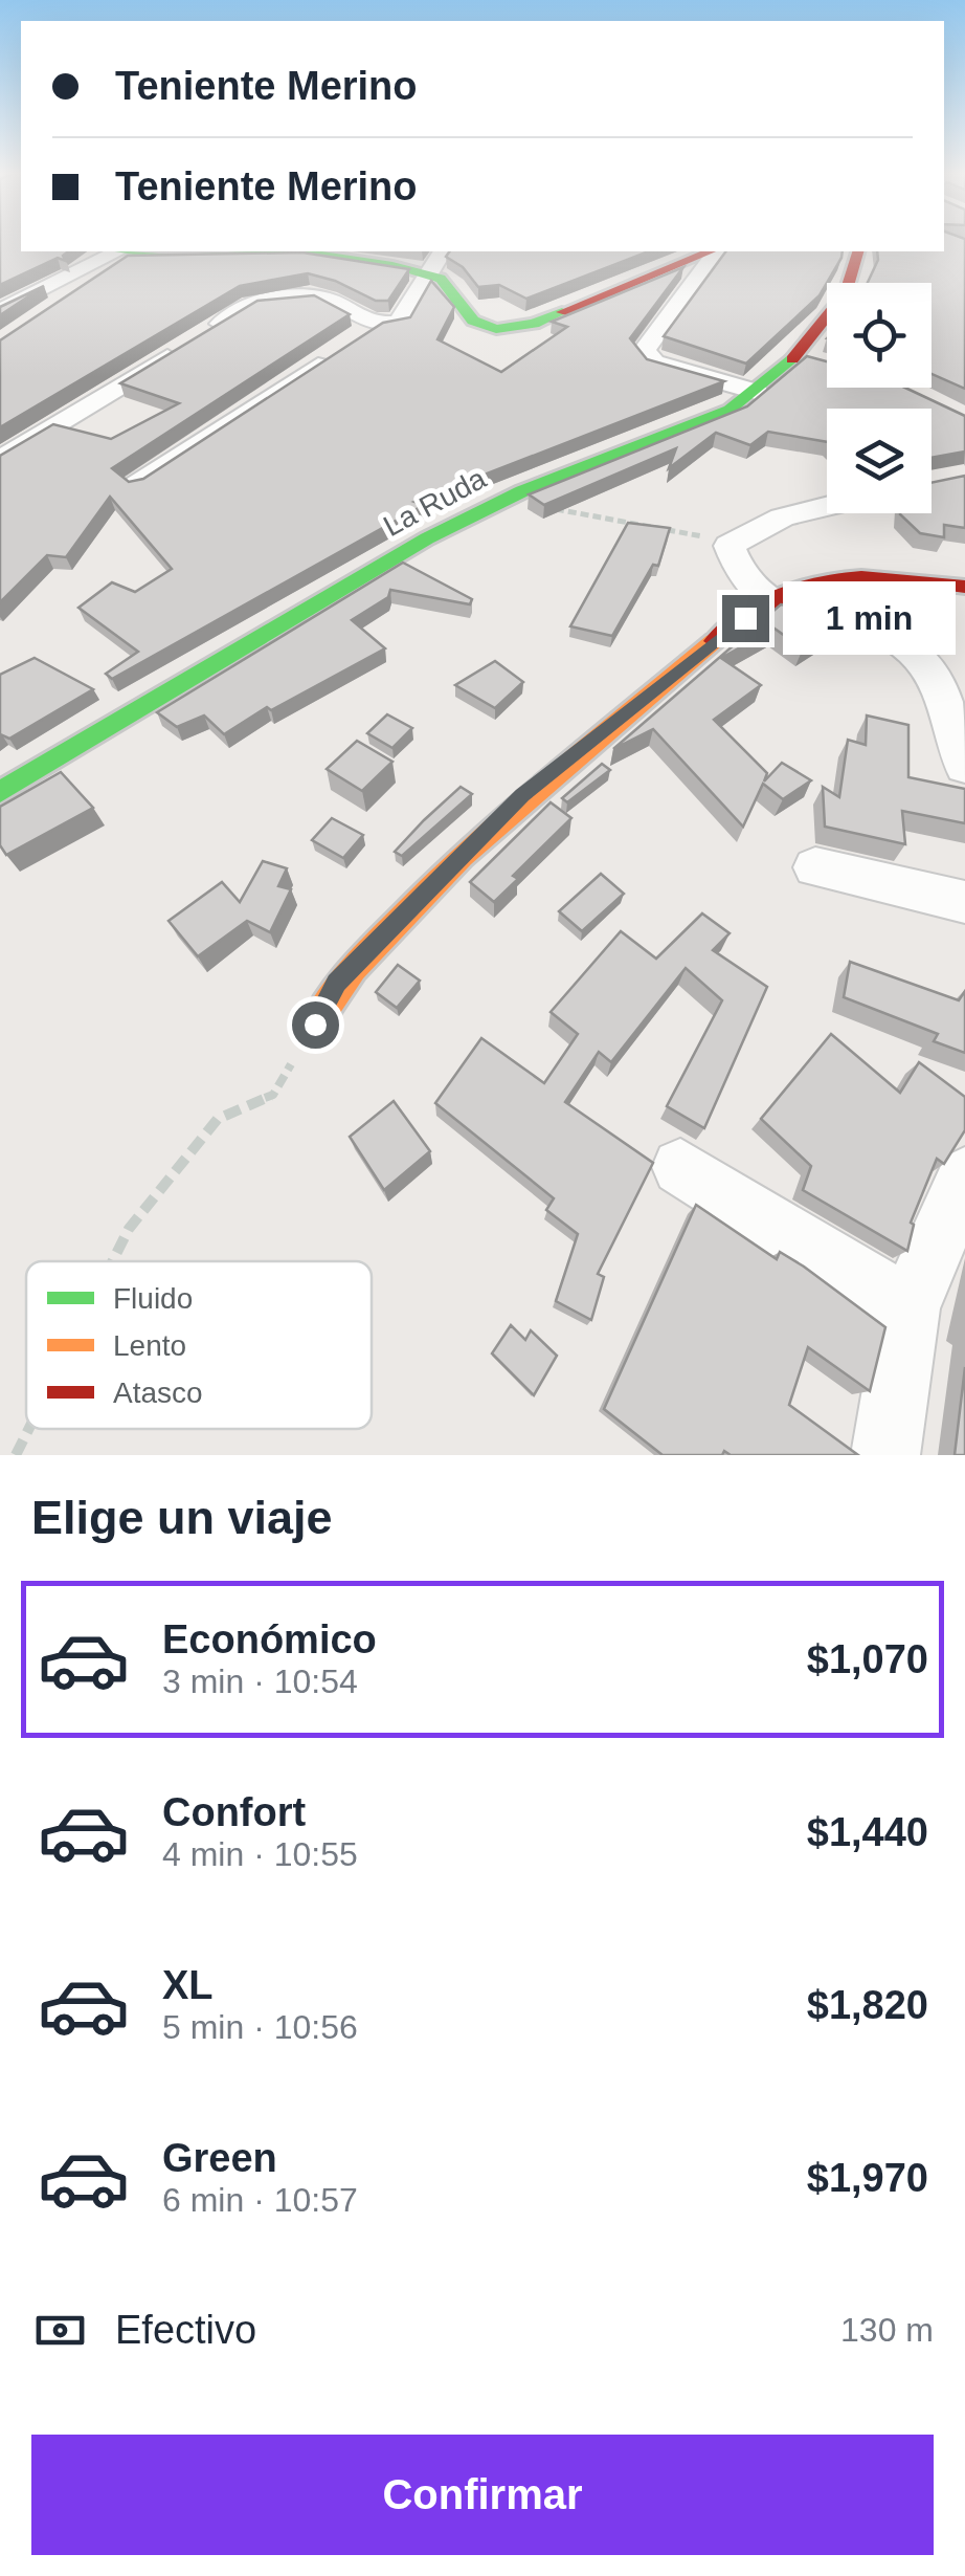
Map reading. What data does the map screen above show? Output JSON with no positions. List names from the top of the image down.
{
  "streets": {
    "street": ["La Ruda"]
  },
  "legend": ["Fluido", "Lento", "Atasco"],
  "page": {
    "banner": ["Teniente Merino", "Teniente Merino"],
    "bubble": "1 min",
    "heading": "Elige un viaje",
    "list": [
      {
        "name": "Económico",
        "note": "3 min · 10:54",
        "value": "$1,070"
      },
      {
        "name": "Confort",
        "note": "4 min · 10:55",
        "value": "$1,440"
      },
      {
        "name": "XL",
        "note": "5 min · 10:56",
        "value": "$1,820"
      },
      {
        "name": "Green",
        "note": "6 min · 10:57",
        "value": "$1,970"
      }
    ],
    "pay": ["Efectivo", "130 m"],
    "buttons": "Confirmar"
  }
}
